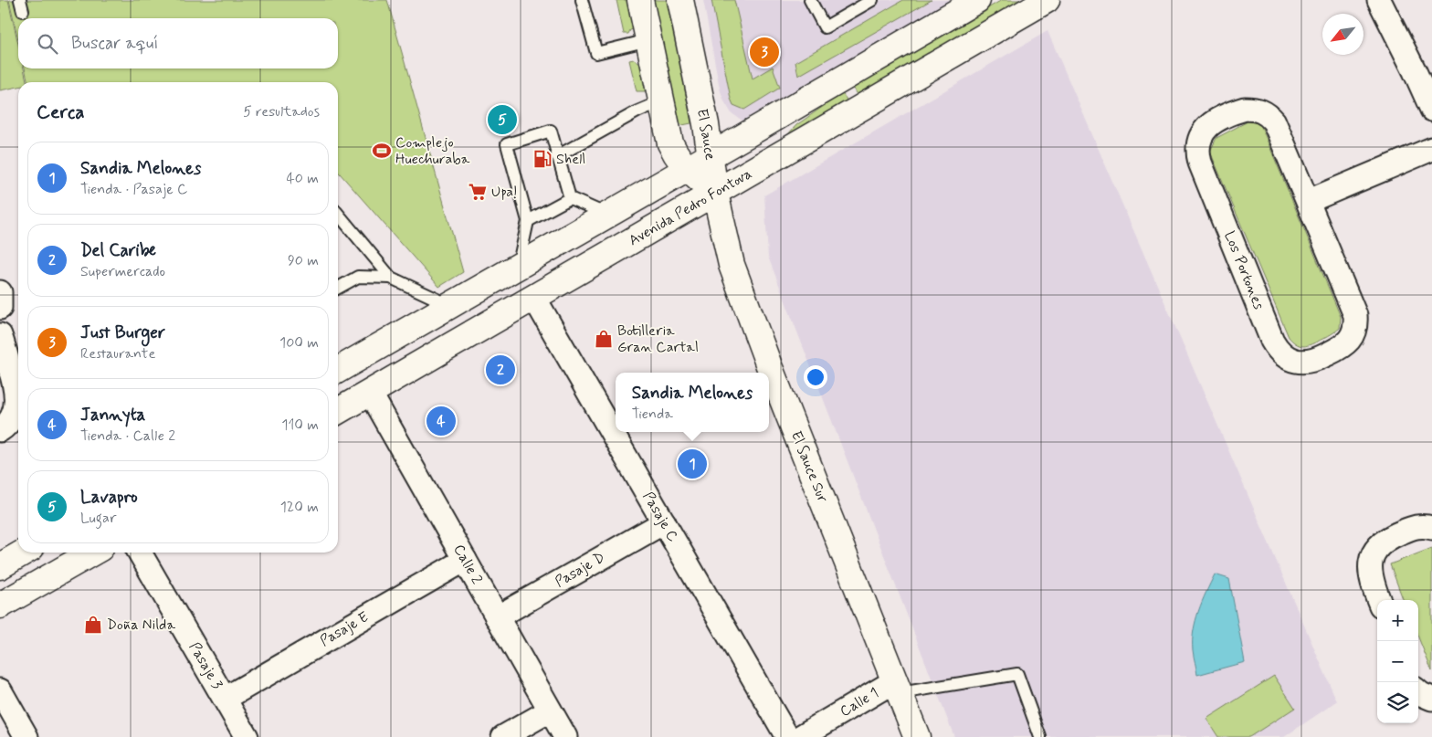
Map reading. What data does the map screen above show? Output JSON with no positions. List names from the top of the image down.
{
  "streets": {
    "street": [
      "El Sauce",
      "Avenida Pedro Fontova",
      "Los Portones",
      "El Sauce Sur",
      "Pasaje C",
      "Calle 2",
      "Pasaje D",
      "Pasaje E",
      "Pasaje 3",
      "Calle 1"
    ]
  },
  "crossings": [
    ["El Sauce", "Avenida Pedro Fontova"],
    ["El Sauce", "El Sauce Sur"],
    ["Avenida Pedro Fontova", "El Sauce Sur"],
    ["Avenida Pedro Fontova", "Pasaje C"],
    ["Avenida Pedro Fontova", "Calle 2"],
    ["El Sauce Sur", "Calle 1"],
    ["Pasaje C", "Pasaje D"],
    ["Calle 2", "Pasaje D"],
    ["Calle 2", "Pasaje E"],
    ["Pasaje E", "Pasaje 3"]
  ],
  "places": {
    "sports": ["Complejo Huechuraba"],
    "fuel station": ["Shell"],
    "supermarket": ["Upa!"],
    "shop": ["Botilleria Gran Cartal", "Doña Nilda"]
  },
  "north": "bottom left",
  "page": {
    "search": "Buscar aquí",
    "pins": [
      "3",
      "5",
      "2",
      "4",
      "1"
    ],
    "heading": ["Cerca", "5 resultados"],
    "list": [
      {
        "mark": "1",
        "name": "Sandia Melones",
        "note": "Tienda · Pasaje C",
        "value": "40 m"
      },
      {
        "mark": "2",
        "name": "Del Caribe",
        "note": "Supermercado",
        "value": "90 m"
      },
      {
        "mark": "3",
        "name": "Just Burger",
        "note": "Restaurante",
        "value": "100 m"
      },
      {
        "mark": "4",
        "name": "Jannyta",
        "note": "Tienda · Calle 2",
        "value": "110 m"
      },
      {
        "mark": "5",
        "name": "Lavapro",
        "note": "Lugar",
        "value": "120 m"
      }
    ],
    "popup": ["Sandia Melones", "Tienda"],
    "map_buttons": ["+", "−"]
  }
}
